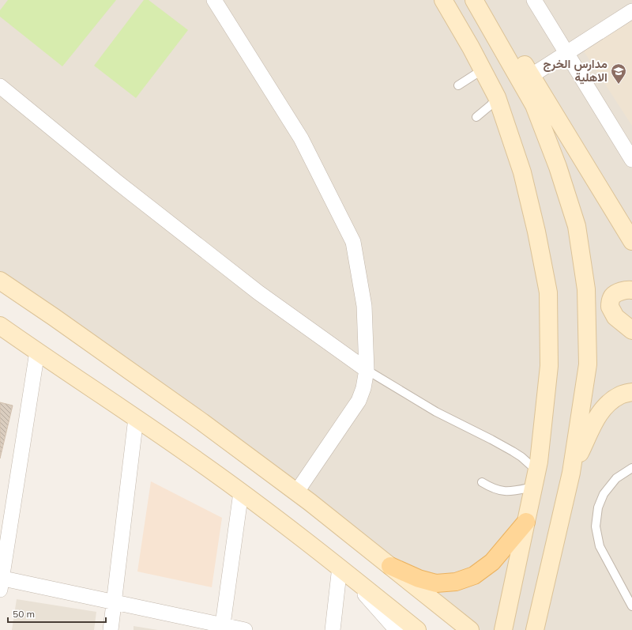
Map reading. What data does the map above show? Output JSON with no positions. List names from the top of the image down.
{
  "places": {
    "school or university": ["مدارس الخرج الاهلية"]
  },
  "scale_bar": "50 m"
}
